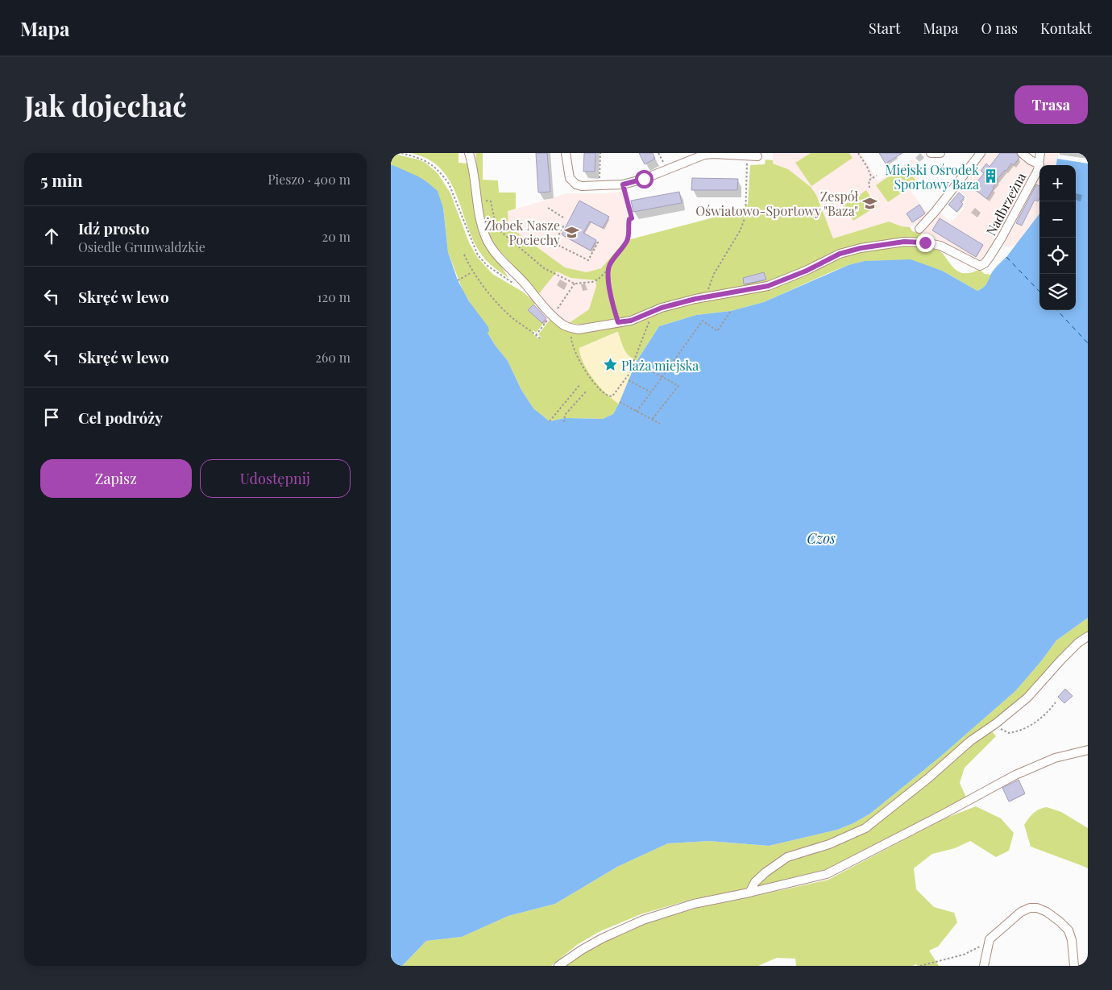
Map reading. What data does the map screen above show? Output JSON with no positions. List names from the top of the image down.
{
  "streets": {
    "street": ["Nadbrzeżna"]
  },
  "water": ["Czos"],
  "places": {
    "building": ["Miejski Ośrodek Sportowy Baza"],
    "school or university": ["Zespół Oświatowo-Sportowy \"Baza\"", "Żłobek Nasze Pociechy"],
    "place": ["Plaża miejska"]
  },
  "page": {
    "header": "Mapa",
    "nav": [
      "Start",
      "Mapa",
      "O nas",
      "Kontakt"
    ],
    "buttons": [
      "Trasa",
      ["Zapisz", "Udostępnij"]
    ],
    "title": "Jak dojechać",
    "heading": ["5 min", "Pieszo · 400 m"],
    "map_buttons": ["+", "−"],
    "list": [
      ["Idź prosto", "Osiedle Grunwaldzkie", "20 m"],
      ["Skręć w lewo", "120 m"],
      ["Skręć w lewo", "260 m"],
      "Cel podróży"
    ]
  }
}
